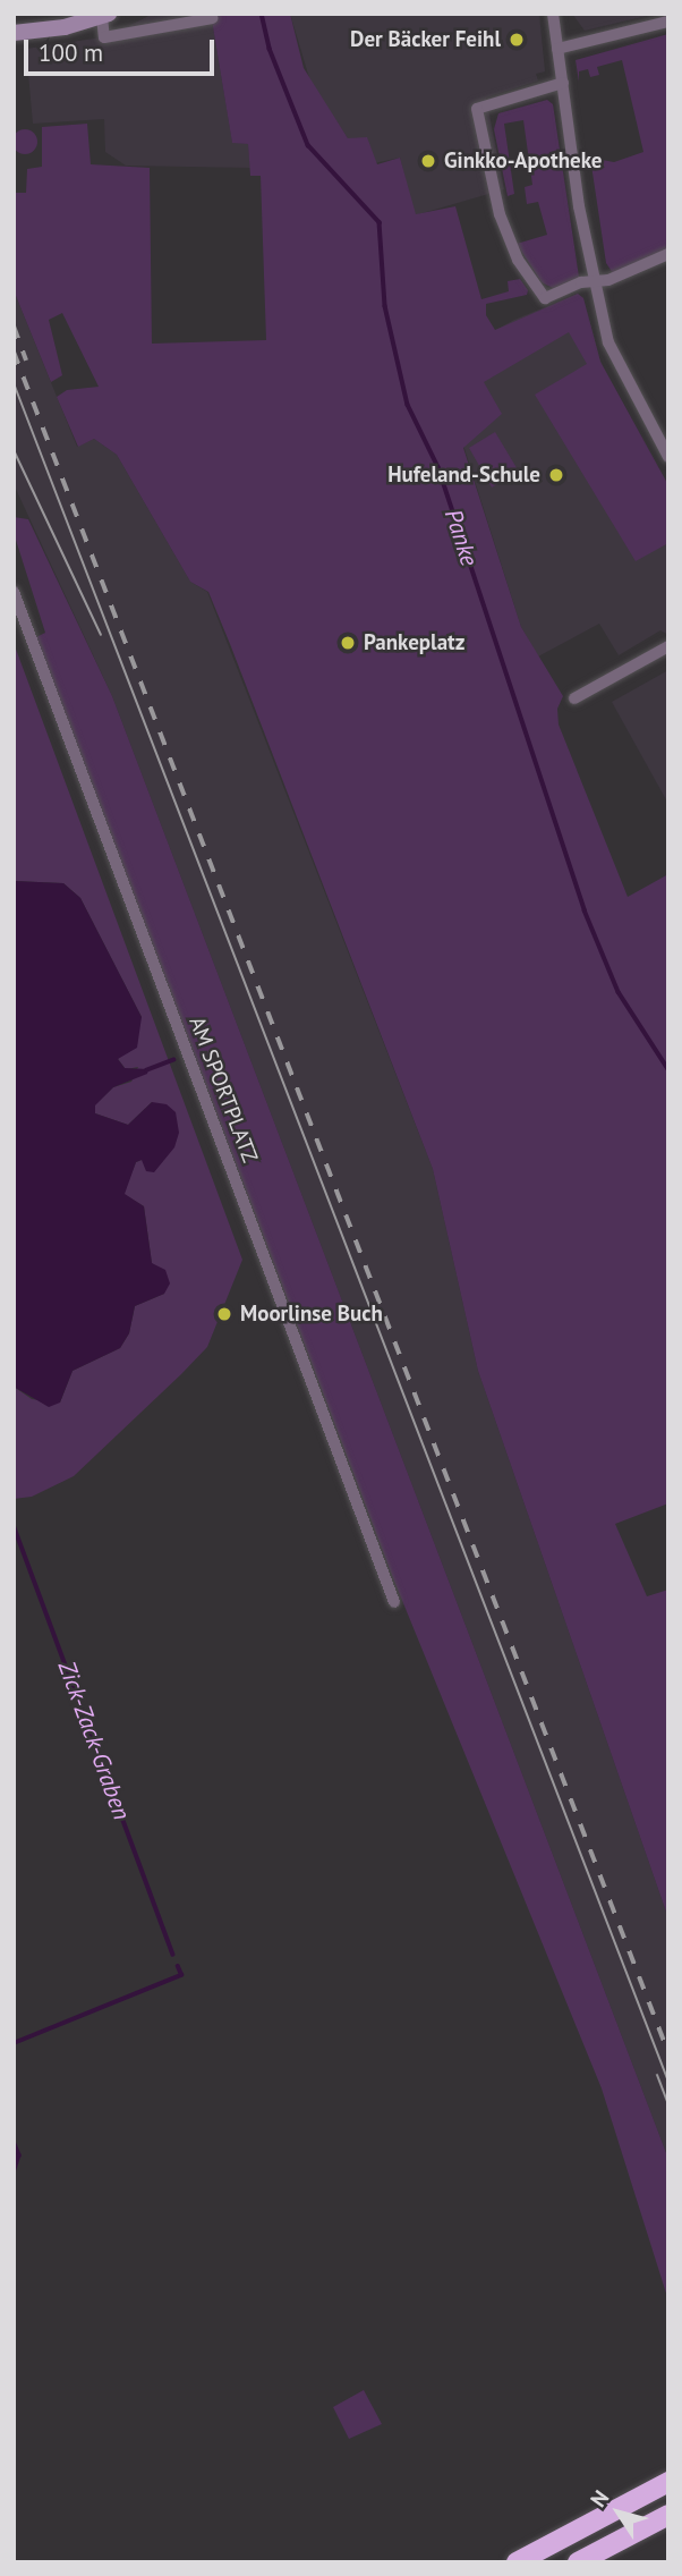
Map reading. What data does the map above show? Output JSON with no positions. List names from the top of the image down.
{
  "streets": {
    "street": ["AM SPORTPLATZ"]
  },
  "water": ["Panke", "Zick-Zack-Graben"],
  "places": [
    "Der Bäcker Feihl",
    "Ginkko-Apotheke",
    "Hufeland-Schule",
    "Pankeplatz",
    "Moorlinse Buch"
  ],
  "scale_bar": "100 m",
  "north": "top left"
}
